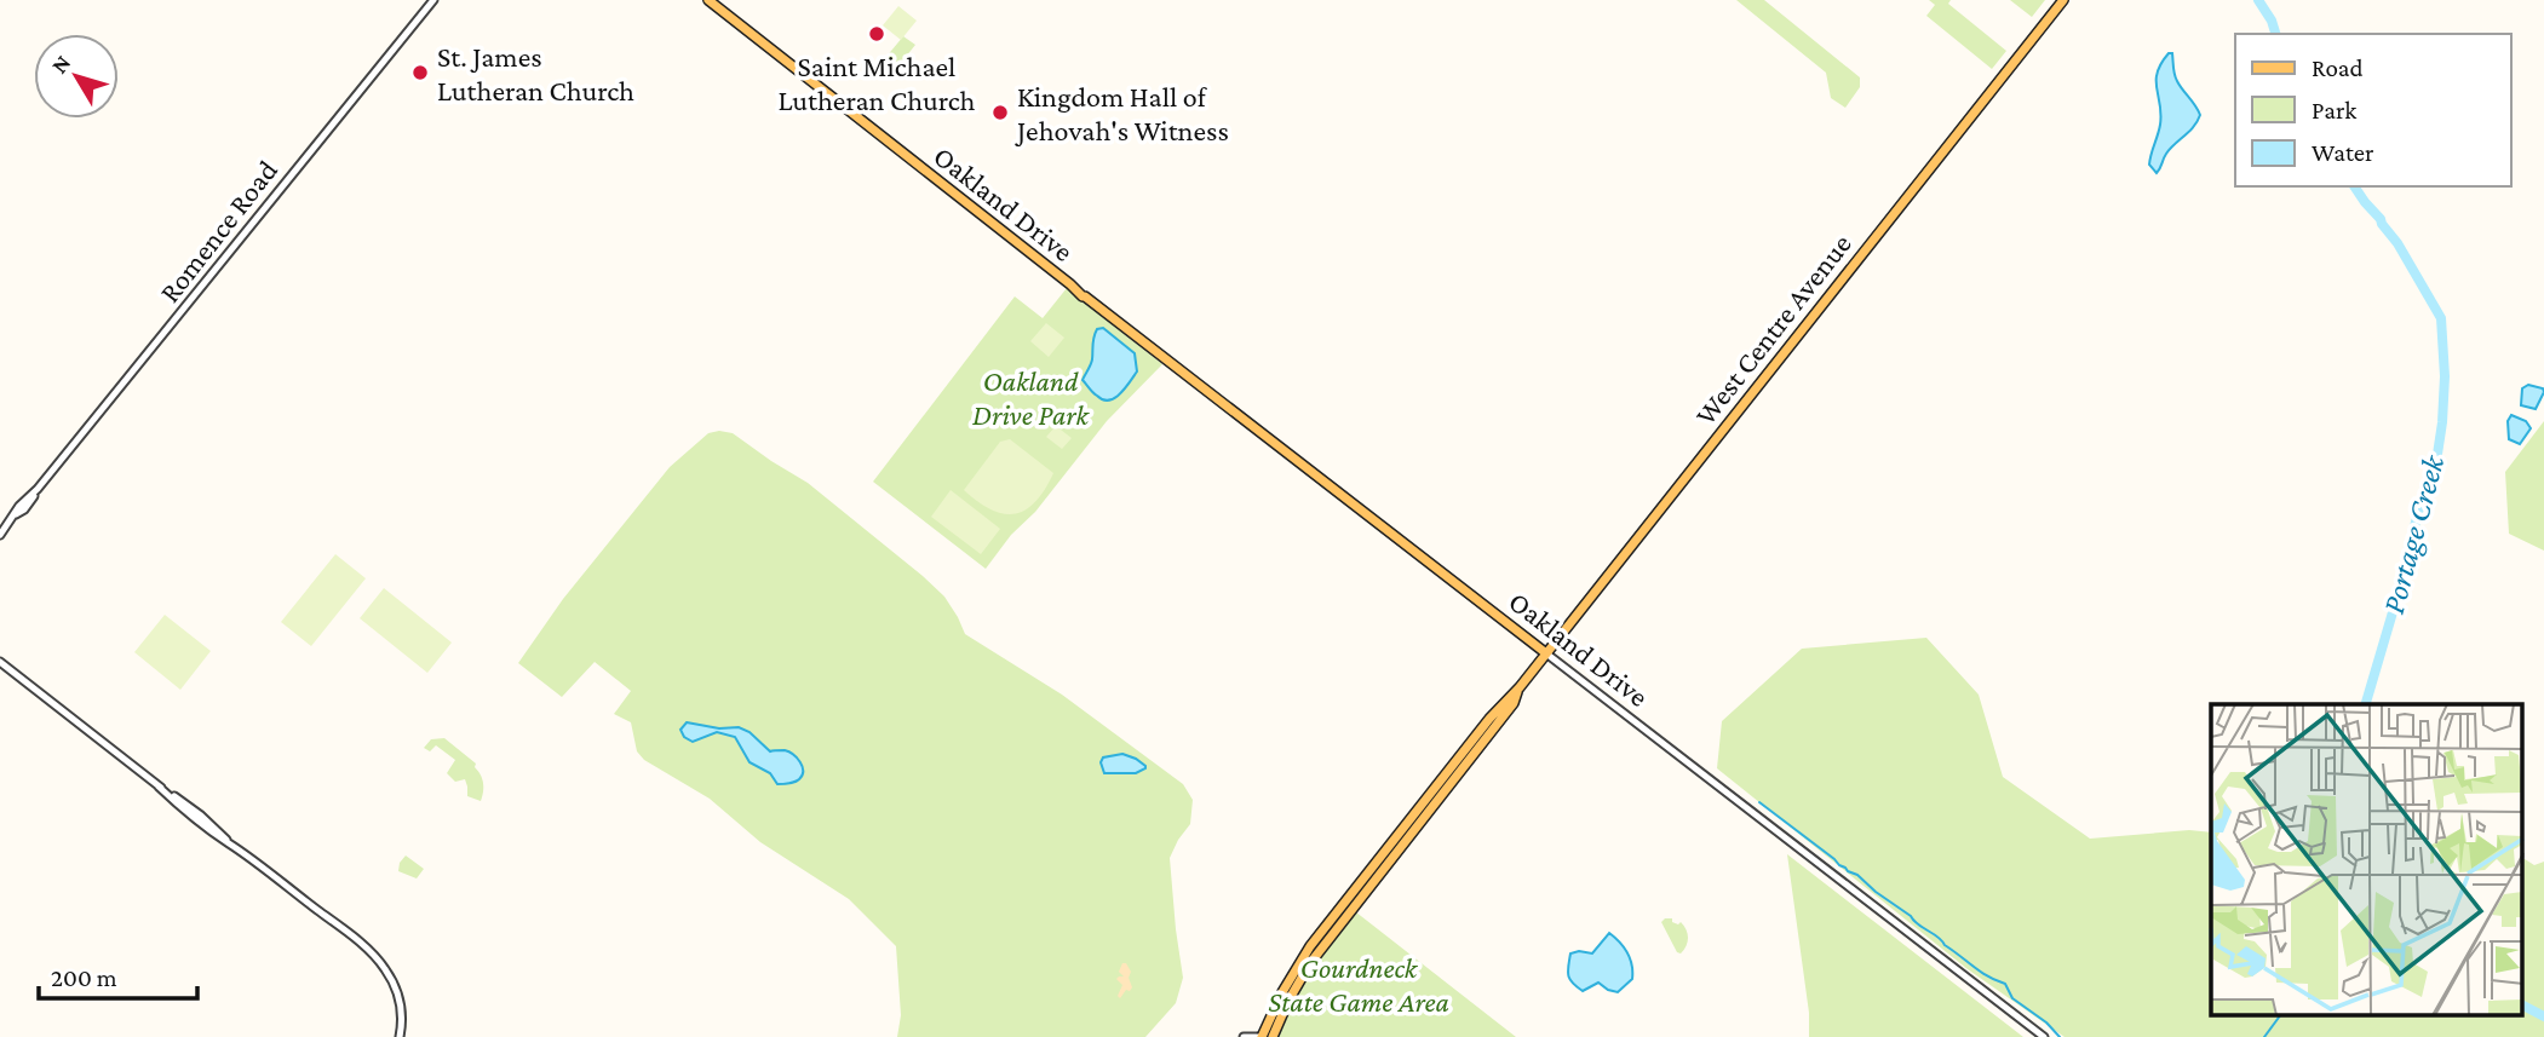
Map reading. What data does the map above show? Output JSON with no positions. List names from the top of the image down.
{
  "streets": {
    "main road": ["Oakland Drive", "West Centre Avenue"],
    "street": ["Romence Road"]
  },
  "crossings": [
    ["Oakland Drive", "West Centre Avenue"]
  ],
  "water": ["Portage Creek"],
  "parks": ["Oakland Drive Park", "Gourdneck State Game Area"],
  "places": ["Saint Michael Lutheran Church", "St. James Lutheran Church", "Kingdom Hall of Jehovah's Witness"],
  "legend": ["Road", "Park", "Water"],
  "scale_bar": "200 m",
  "north": "top left"
}
